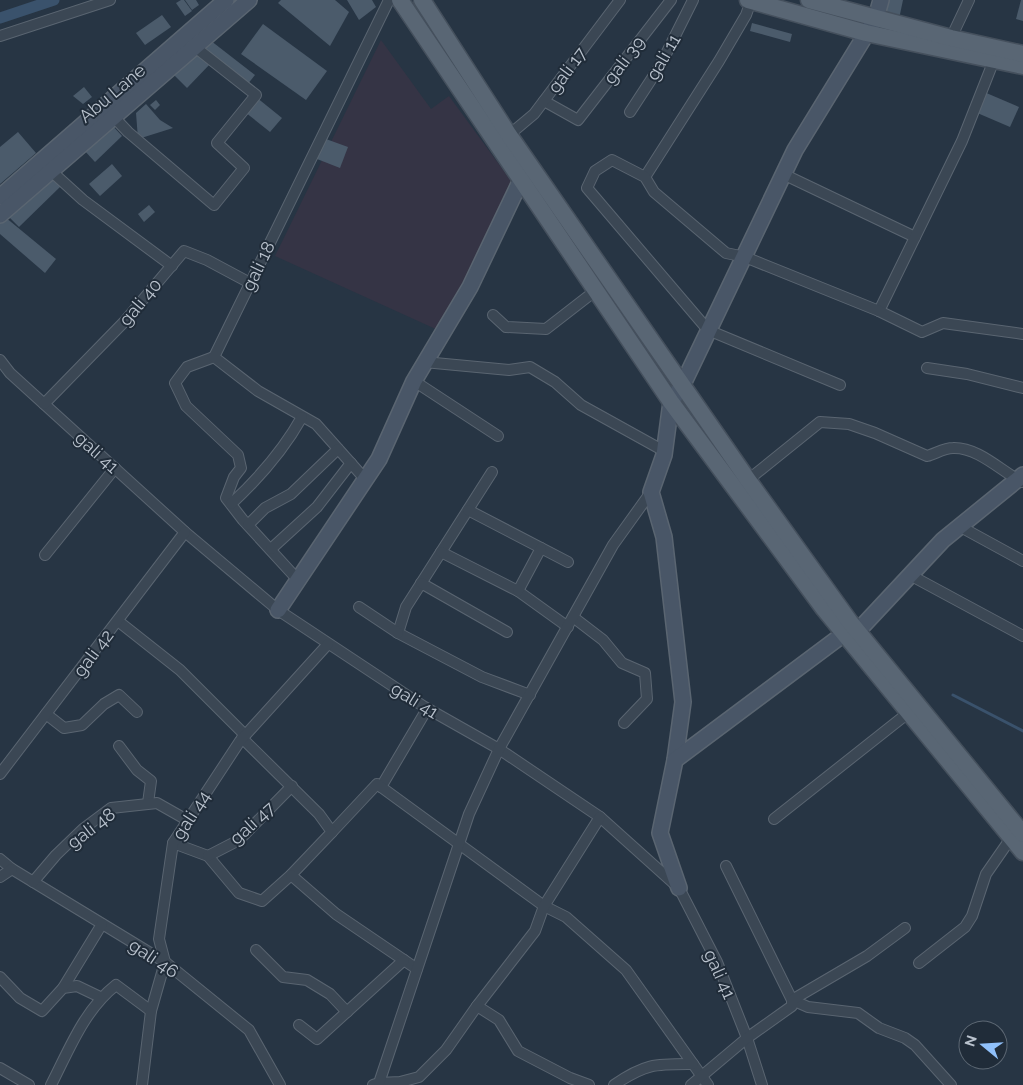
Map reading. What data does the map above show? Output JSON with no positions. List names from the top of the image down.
{
  "streets": {
    "street": [
      "gali 11",
      "gali 39",
      "gali 17",
      "Abu Lane",
      "gali 18",
      "gali 40",
      "gali 41",
      "gali 42",
      "gali 44",
      "gali 47",
      "gali 48",
      "gali 46"
    ]
  },
  "crossings": [
    ["gali 39", "gali 17"],
    ["gali 18", "gali 40"],
    ["gali 40", "gali 41"],
    ["gali 41", "gali 42"],
    ["gali 41", "gali 44"],
    ["gali 44", "gali 48"],
    ["gali 44", "gali 46"],
    ["gali 48", "gali 46"]
  ],
  "north": "left"
}
